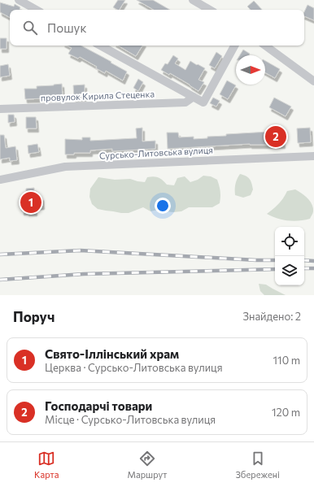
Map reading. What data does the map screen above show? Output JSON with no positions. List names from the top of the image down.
{
  "streets": {
    "street": ["провулок Кирила Стеценка", "Сурсько-Литовська вулиця"]
  },
  "north": "right",
  "page": {
    "search": "Пошук",
    "pins": ["2", "1"],
    "heading": ["Поруч", "Знайдено: 2"],
    "list": [
      {
        "mark": "1",
        "name": "Свято-Іллінський храм",
        "note": "Церква · Сурсько-Литовська вулиця",
        "value": "110 m"
      },
      {
        "mark": "2",
        "name": "Господарчі товари",
        "note": "Місце · Сурсько-Литовська вулиця",
        "value": "120 m"
      }
    ],
    "nav": ["Карта", "Маршрут", "Збережені"]
  }
}
